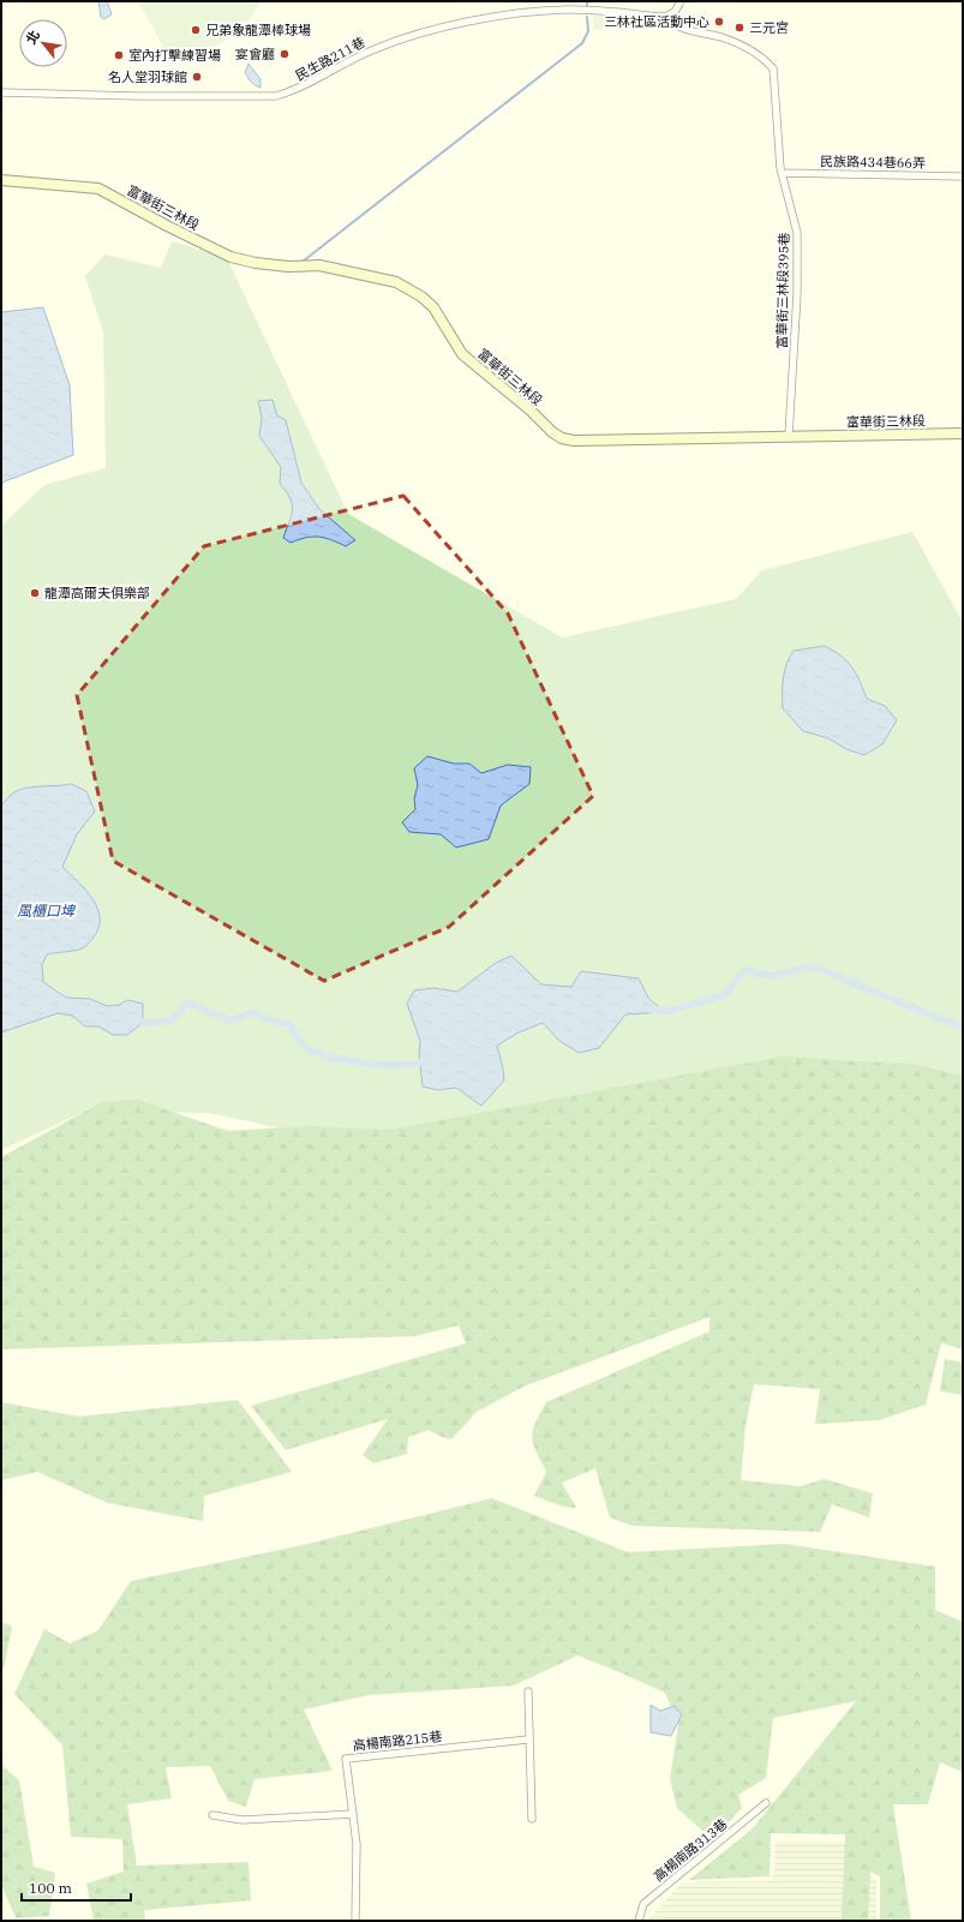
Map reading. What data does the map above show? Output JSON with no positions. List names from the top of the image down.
{
  "streets": {
    "street": [
      "民生路211巷",
      "民族路434巷66弄",
      "富華街三林段",
      "富華街三林段395巷",
      "高楊南路215巷",
      "高楊南路313巷"
    ]
  },
  "crossings": [
    ["民生路211巷", "富華街三林段395巷"],
    ["民族路434巷66弄", "富華街三林段395巷"],
    ["富華街三林段", "富華街三林段395巷"]
  ],
  "water": ["風櫃口埤"],
  "places": [
    "三林社區活動中心",
    "三元宮",
    "兄弟象龍潭棒球場",
    "宴會廳",
    "室內打擊練習場",
    "名人堂羽球館",
    "龍潭高爾夫俱樂部"
  ],
  "scale_bar": "100 m",
  "north": "top left"
}
